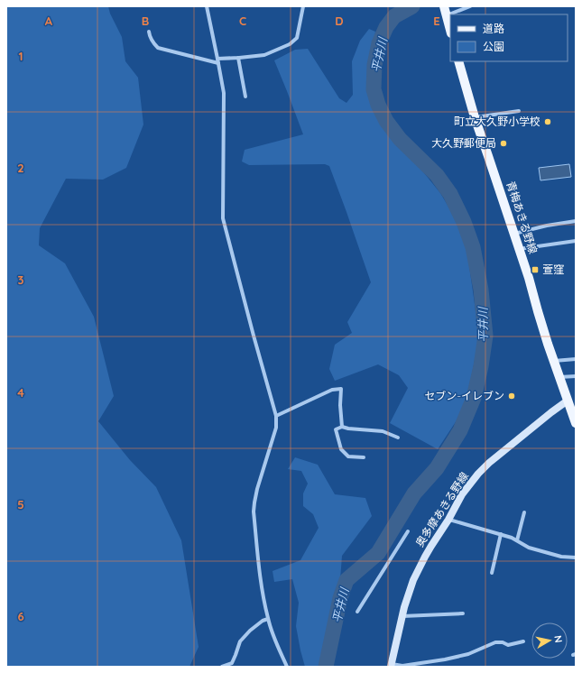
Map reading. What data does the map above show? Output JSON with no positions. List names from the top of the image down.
{
  "streets": {
    "main road": ["青梅あきる野線", "奥多摩あきる野線"]
  },
  "crossings": [
    ["青梅あきる野線", "奥多摩あきる野線"]
  ],
  "water": ["平井川"],
  "places": {
    "other": ["町立大久野小学校", "大久野郵便局", "セブン-イレブン"],
    "transit": ["萱窪"]
  },
  "legend": ["道路", "公園"],
  "north": "right",
  "grid": {
    "columns": [
      "A",
      "B",
      "C",
      "D",
      "E"
    ],
    "rows": [
      "1",
      "2",
      "3",
      "4",
      "5",
      "6"
    ]
  }
}
